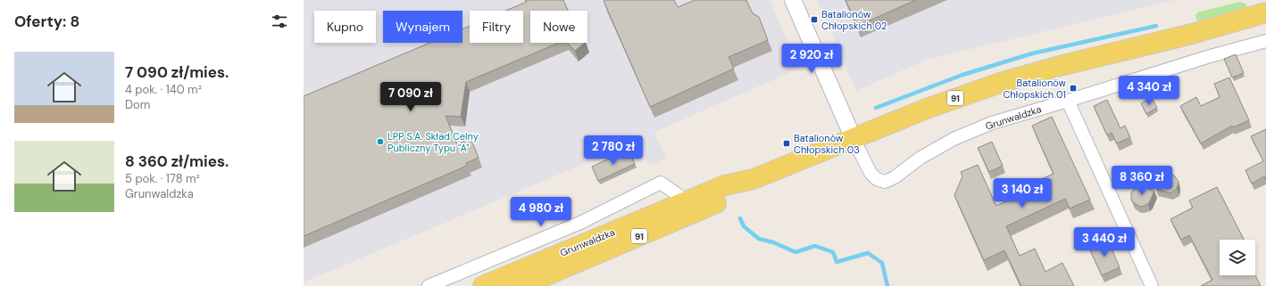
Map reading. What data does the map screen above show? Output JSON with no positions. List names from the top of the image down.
{
  "streets": {
    "main road": ["91", "Grunwaldzka"]
  },
  "places": {
    "transit": ["Batalionów Chłopskich 02", "Batalionów Chłopskich 01", "Batalionów Chłopskich 03"],
    "other": ["LPP S.A. Skład Celny Publiczny Typu \"A\""]
  },
  "page": {
    "heading": "Oferty: 8",
    "chip": [
      "Kupno",
      "Wynajem",
      "Filtry",
      "Nowe"
    ],
    "list": [
      {
        "name": "7 090 zł/mies.",
        "note": "4 pok. · 140 m² · Dom"
      },
      {
        "name": "8 360 zł/mies.",
        "note": "5 pok. · 178 m² · Grunwaldzka"
      }
    ],
    "price": [
      "2 920 zł",
      "4 340 zł",
      "7 090 zł",
      "2 780 zł",
      "8 360 zł",
      "3 140 zł",
      "4 980 zł",
      "3 440 zł"
    ]
  }
}
